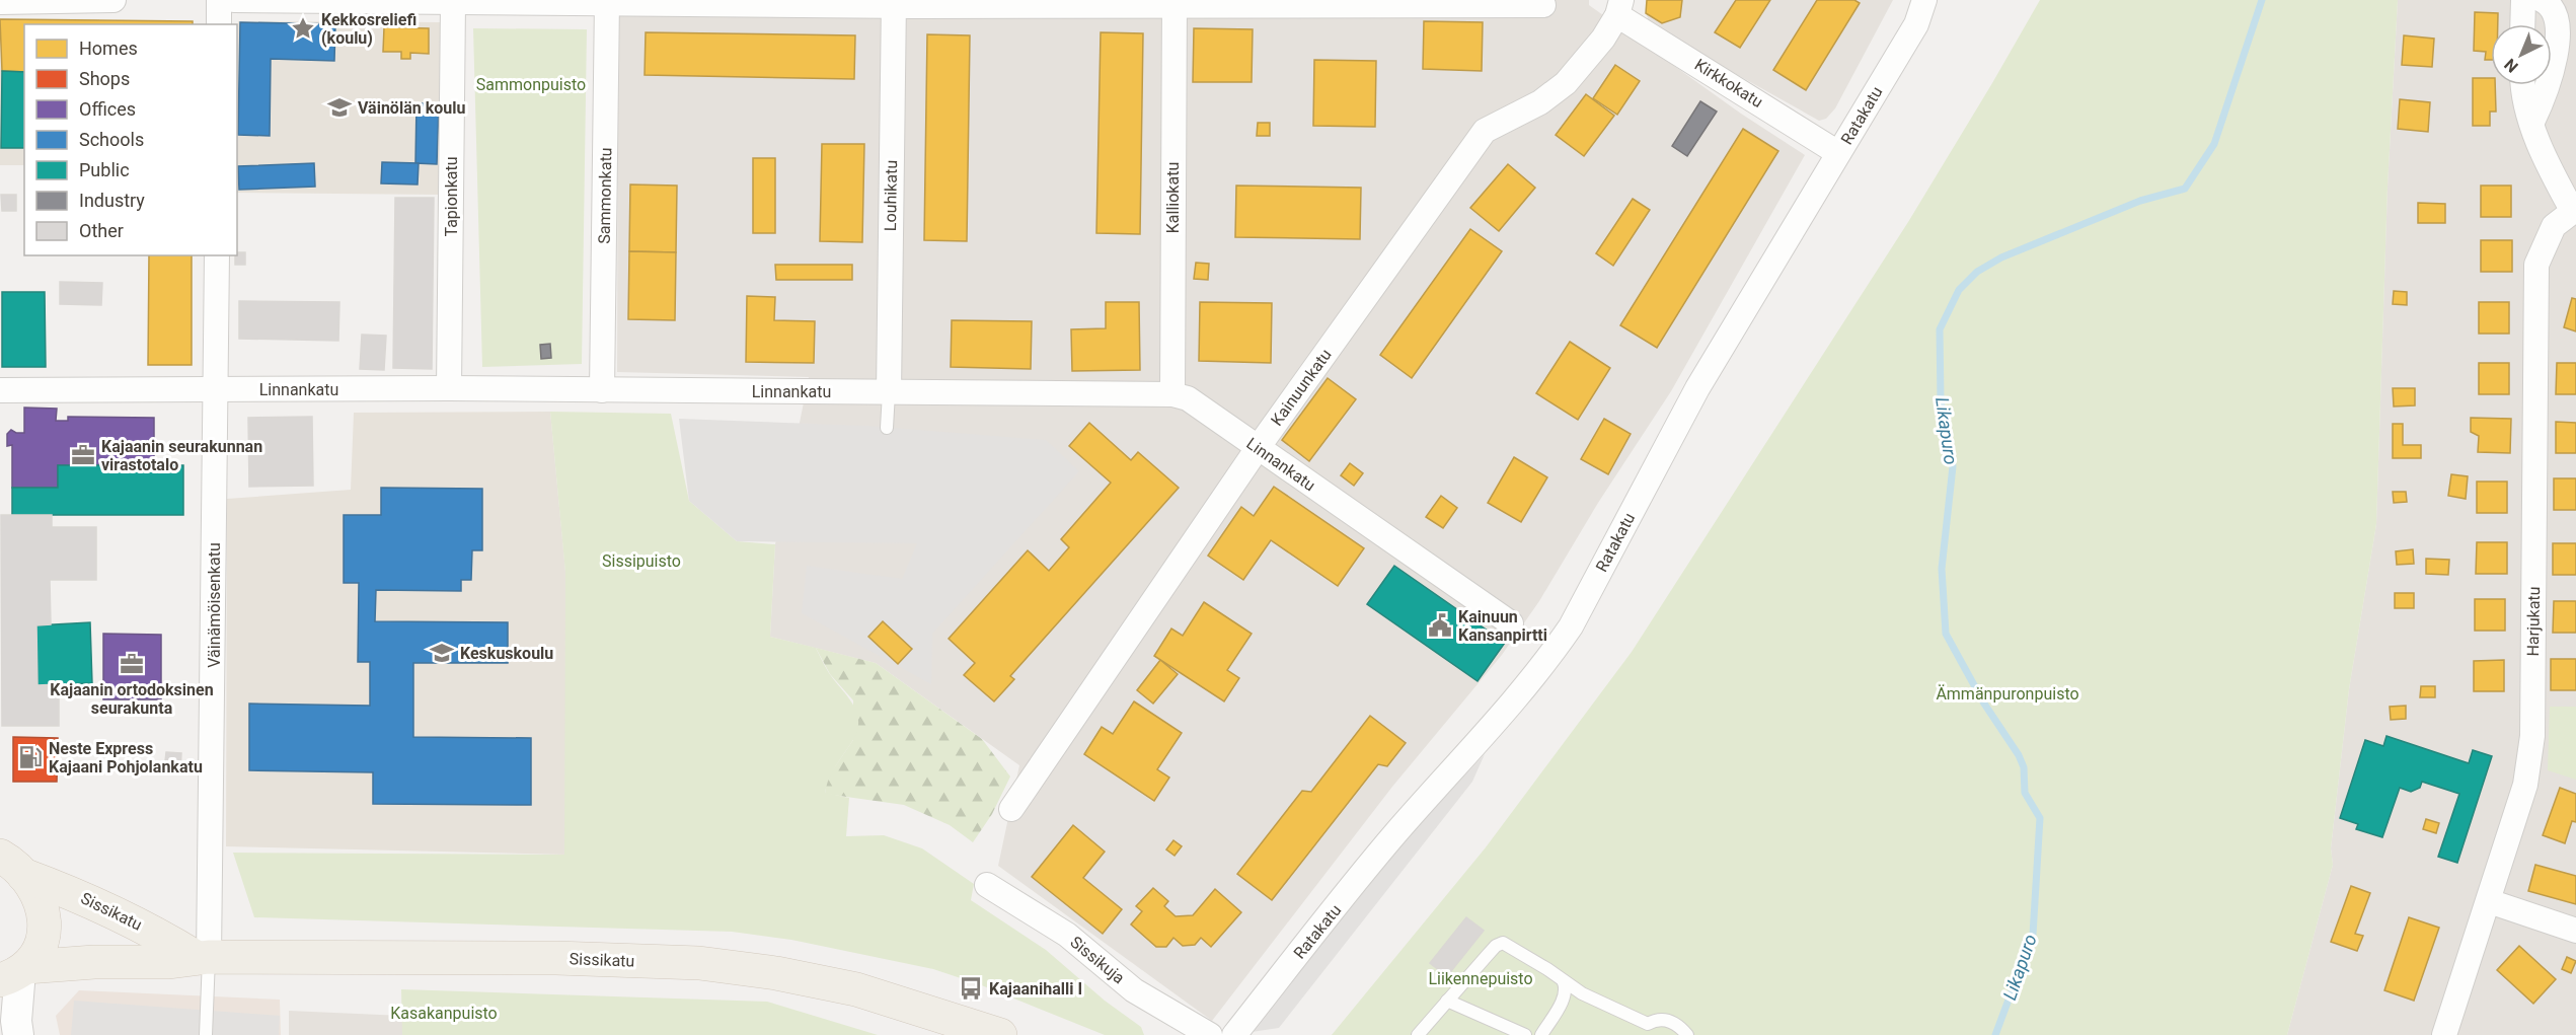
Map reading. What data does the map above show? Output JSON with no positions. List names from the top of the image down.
{
  "streets": {
    "main road": ["Sissikatu"],
    "street": [
      "Kirkkokatu",
      "Ratakatu",
      "Sammonkatu",
      "Louhikatu",
      "Tapionkatu",
      "Kalliokatu",
      "Kainuunkatu",
      "Linnankatu",
      "Väinämöisenkatu",
      "Harjukatu",
      "Sissikuja"
    ]
  },
  "crossings": [
    ["Kirkkokatu", "Ratakatu"],
    ["Kirkkokatu", "Kainuunkatu"],
    ["Sammonkatu", "Linnankatu"],
    ["Louhikatu", "Linnankatu"],
    ["Tapionkatu", "Linnankatu"],
    ["Kalliokatu", "Linnankatu"],
    ["Kainuunkatu", "Linnankatu"],
    ["Linnankatu", "Väinämöisenkatu"],
    ["Väinämöisenkatu", "Sissikatu"]
  ],
  "water": ["Likapuro"],
  "parks": [
    "Sammonpuisto",
    "Sissipuisto",
    "Ämmänpuronpuisto",
    "Liikennepuisto",
    "Kasakanpuisto"
  ],
  "places": {
    "place": ["Kekkosreliefi (koulu)"],
    "school or university": ["Väinölän koulu", "Keskuskoulu"],
    "office": ["Kajaanin seurakunnan virastotalo", "Kajaanin ortodoksinen seurakunta"],
    "public building": ["Kainuun Kansanpirtti"],
    "fuel station": ["Neste Express Kajaani Pohjolankatu"],
    "bus stop": ["Kajaanihalli I"]
  },
  "legend": [
    "Homes",
    "Shops",
    "Offices",
    "Schools",
    "Public",
    "Industry",
    "Other"
  ],
  "north": "bottom left"
}
